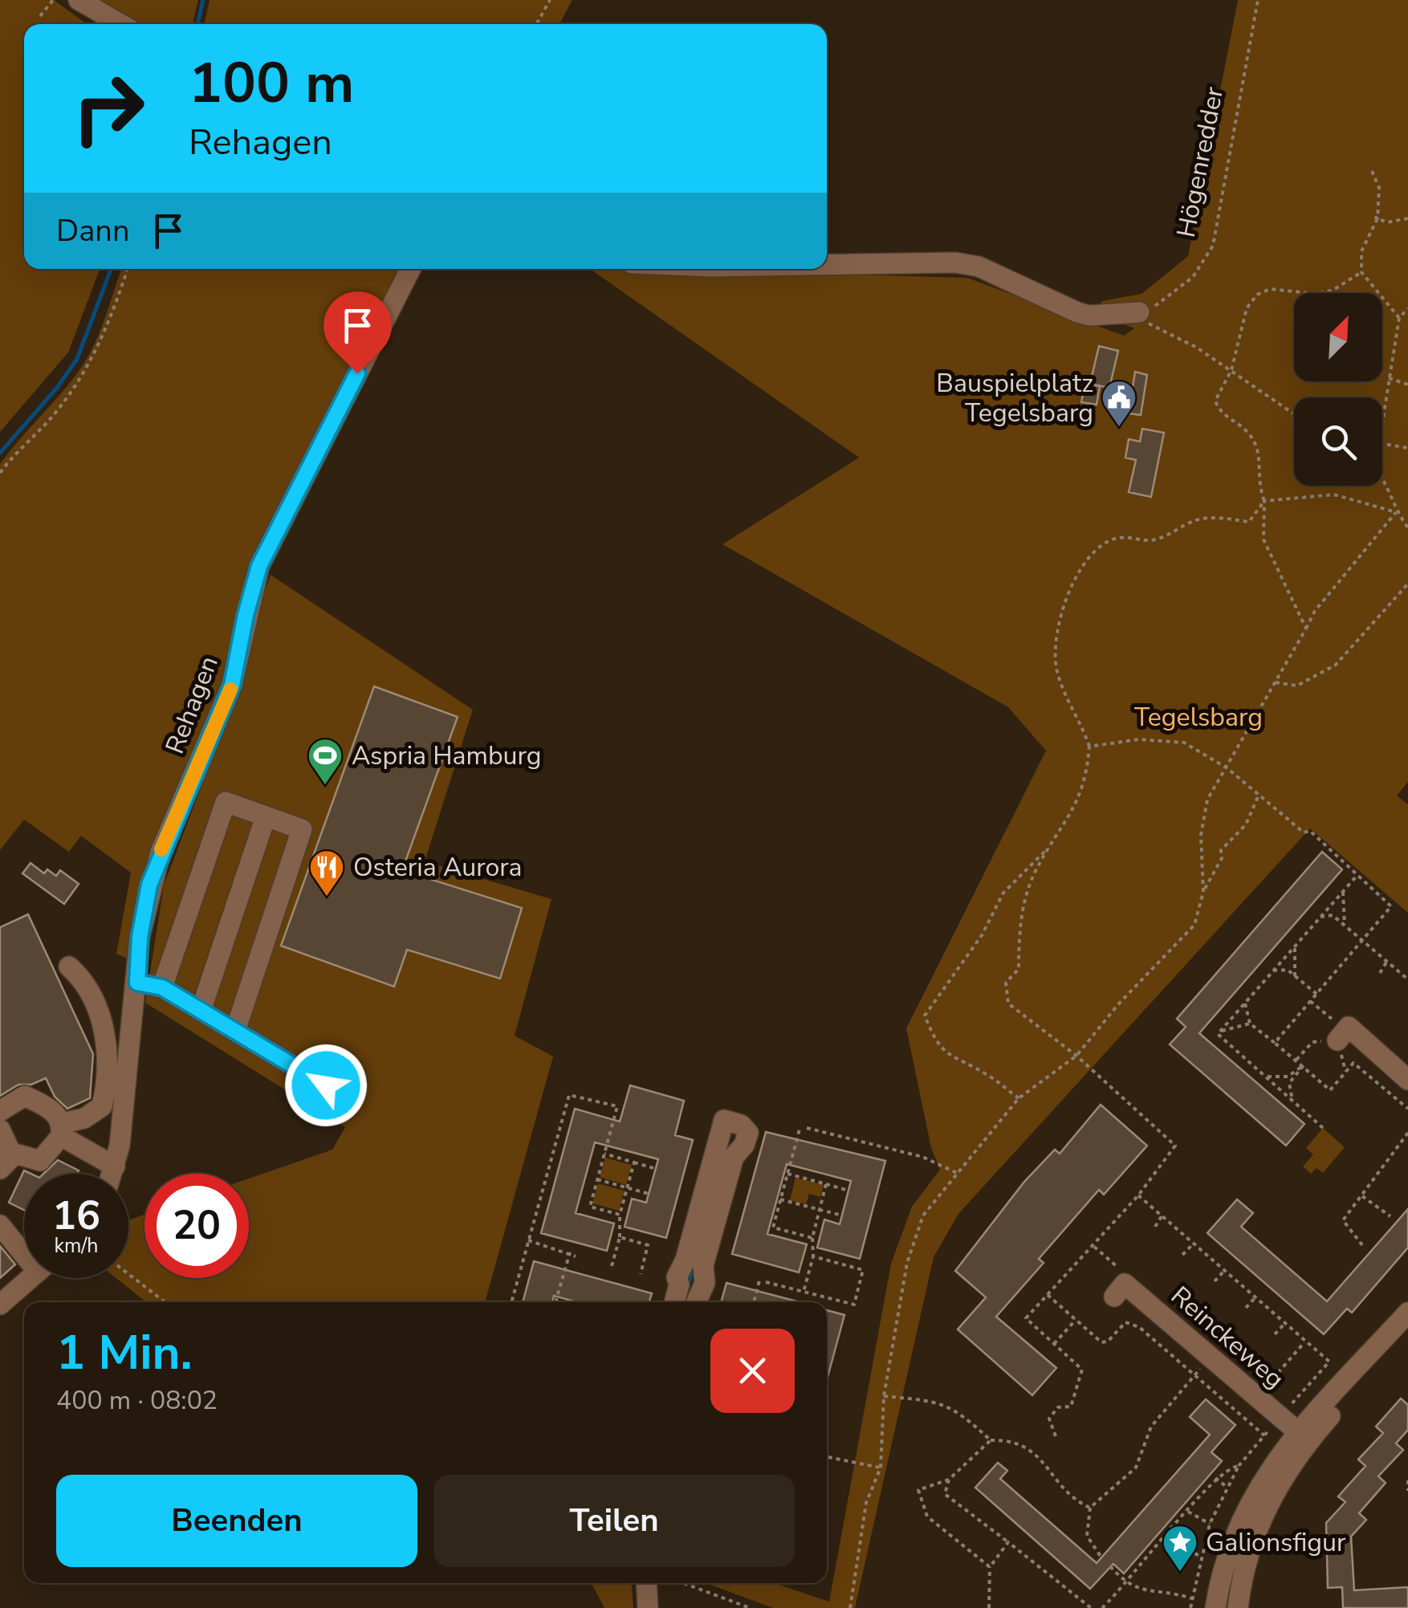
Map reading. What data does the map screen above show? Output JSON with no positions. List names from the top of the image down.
{
  "streets": {
    "street": ["Rehagen", "Reinckeweg"],
    "path": ["Högenredder"]
  },
  "parks": ["Tegelsbarg"],
  "places": {
    "public building": ["Bauspielplatz Tegelsbarg"],
    "sports": ["Aspria Hamburg"],
    "restaurant": ["Osteria Aurora"],
    "place": ["Galionsfigur"]
  },
  "north": "top right",
  "page": {
    "turn": ["100 m", "Rehagen"],
    "then": "Dann",
    "speed": "16 km/h",
    "limit": "20",
    "heading": ["1 Min.", "400 m · 08:02"],
    "buttons": ["Beenden", "Teilen"]
  }
}
